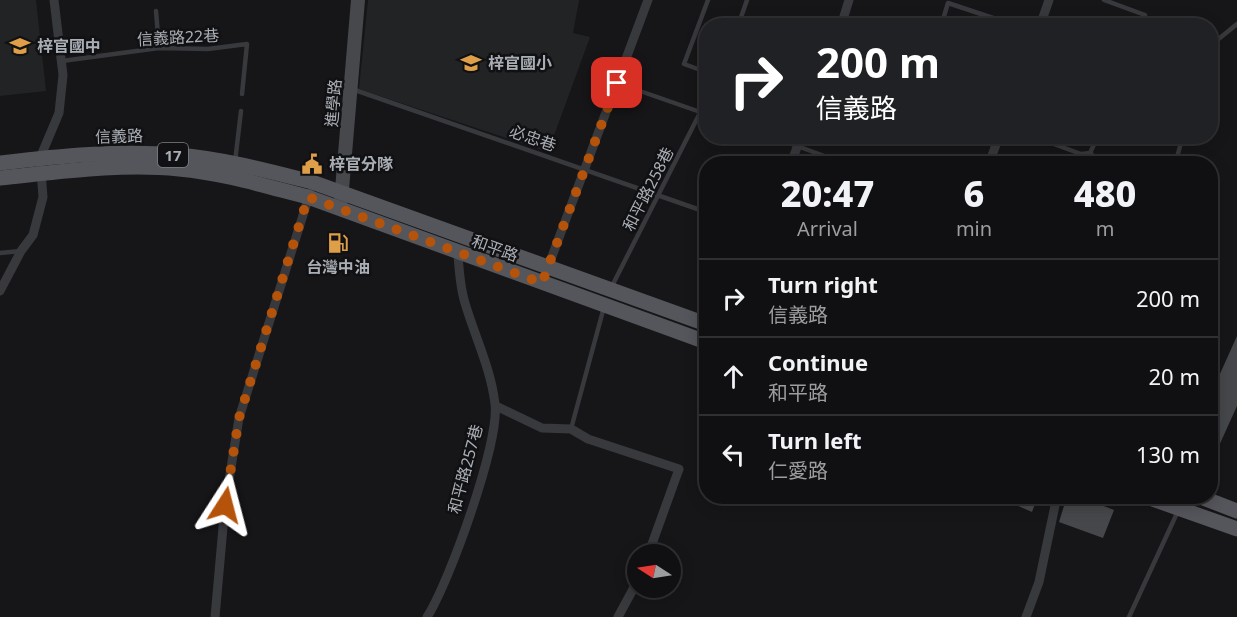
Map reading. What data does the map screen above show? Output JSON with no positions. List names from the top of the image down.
{
  "streets": {
    "main road": ["信義路", "17", "和平路"],
    "street": ["進學路", "和平路257巷"],
    "lane": ["信義路22巷", "必忠巷", "和平路258巷"]
  },
  "crossings": [
    ["進學路", "信義路"],
    ["進學路", "必忠巷"],
    ["進學路", "和平路"],
    ["信義路", "和平路"],
    ["必忠巷", "和平路258巷"],
    ["和平路258巷", "和平路"],
    ["和平路", "和平路257巷"]
  ],
  "places": {
    "school or university": ["梓官國中", "梓官國小"],
    "public building": ["梓官分隊"],
    "fuel station": ["台灣中油"]
  },
  "north": "left",
  "page": {
    "turn": ["200 m", "信義路"],
    "eta": [
      "20:47",
      "Arrival",
      "6",
      "min",
      "480",
      "m"
    ],
    "list": [
      {
        "name": "Turn right",
        "note": "信義路",
        "value": "200 m"
      },
      {
        "name": "Continue",
        "note": "和平路",
        "value": "20 m"
      },
      {
        "name": "Turn left",
        "note": "仁愛路",
        "value": "130 m"
      }
    ]
  }
}
